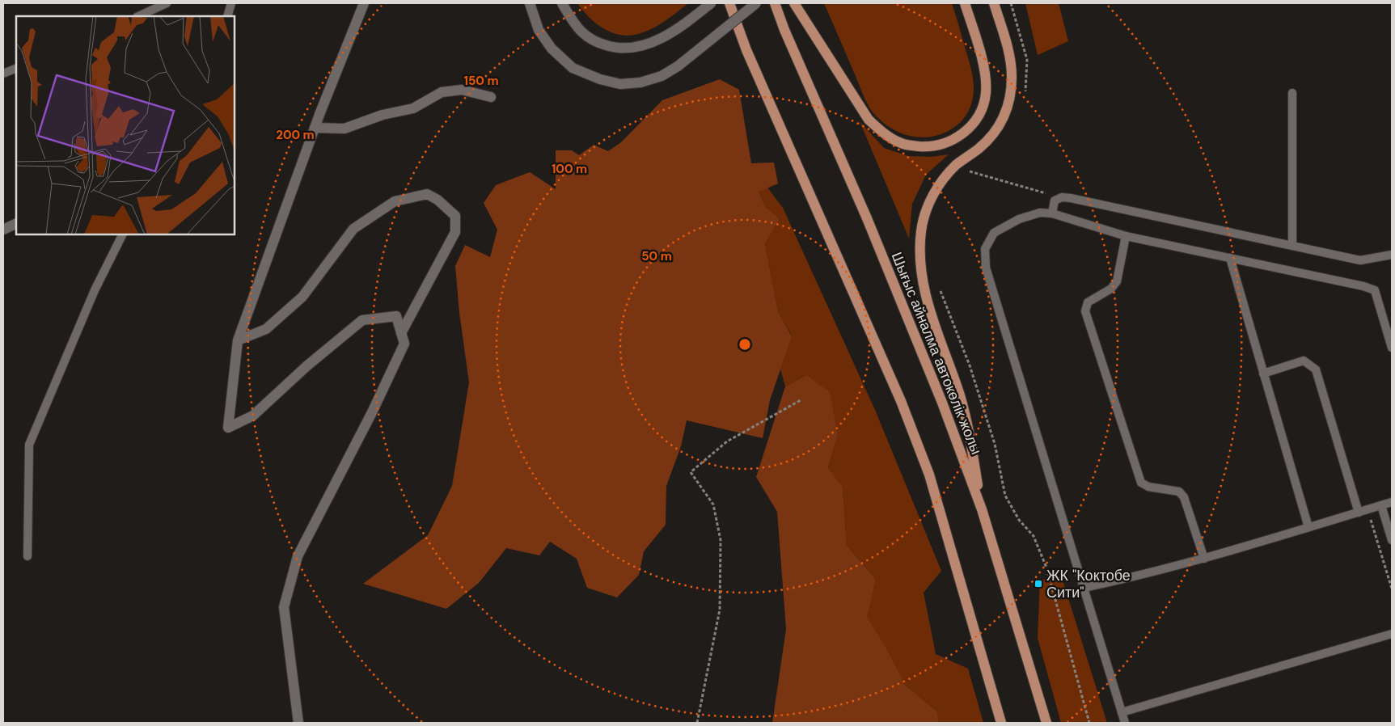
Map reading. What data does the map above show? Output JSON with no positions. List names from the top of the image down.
{
  "streets": {
    "main road": ["Шығыс айналма автокөлік жолы"]
  },
  "places": {
    "transit": ["ЖК \"Коктобе Сити\""]
  },
  "rings": [
    "150 m",
    "200 m",
    "100 m",
    "50 m"
  ]
}
